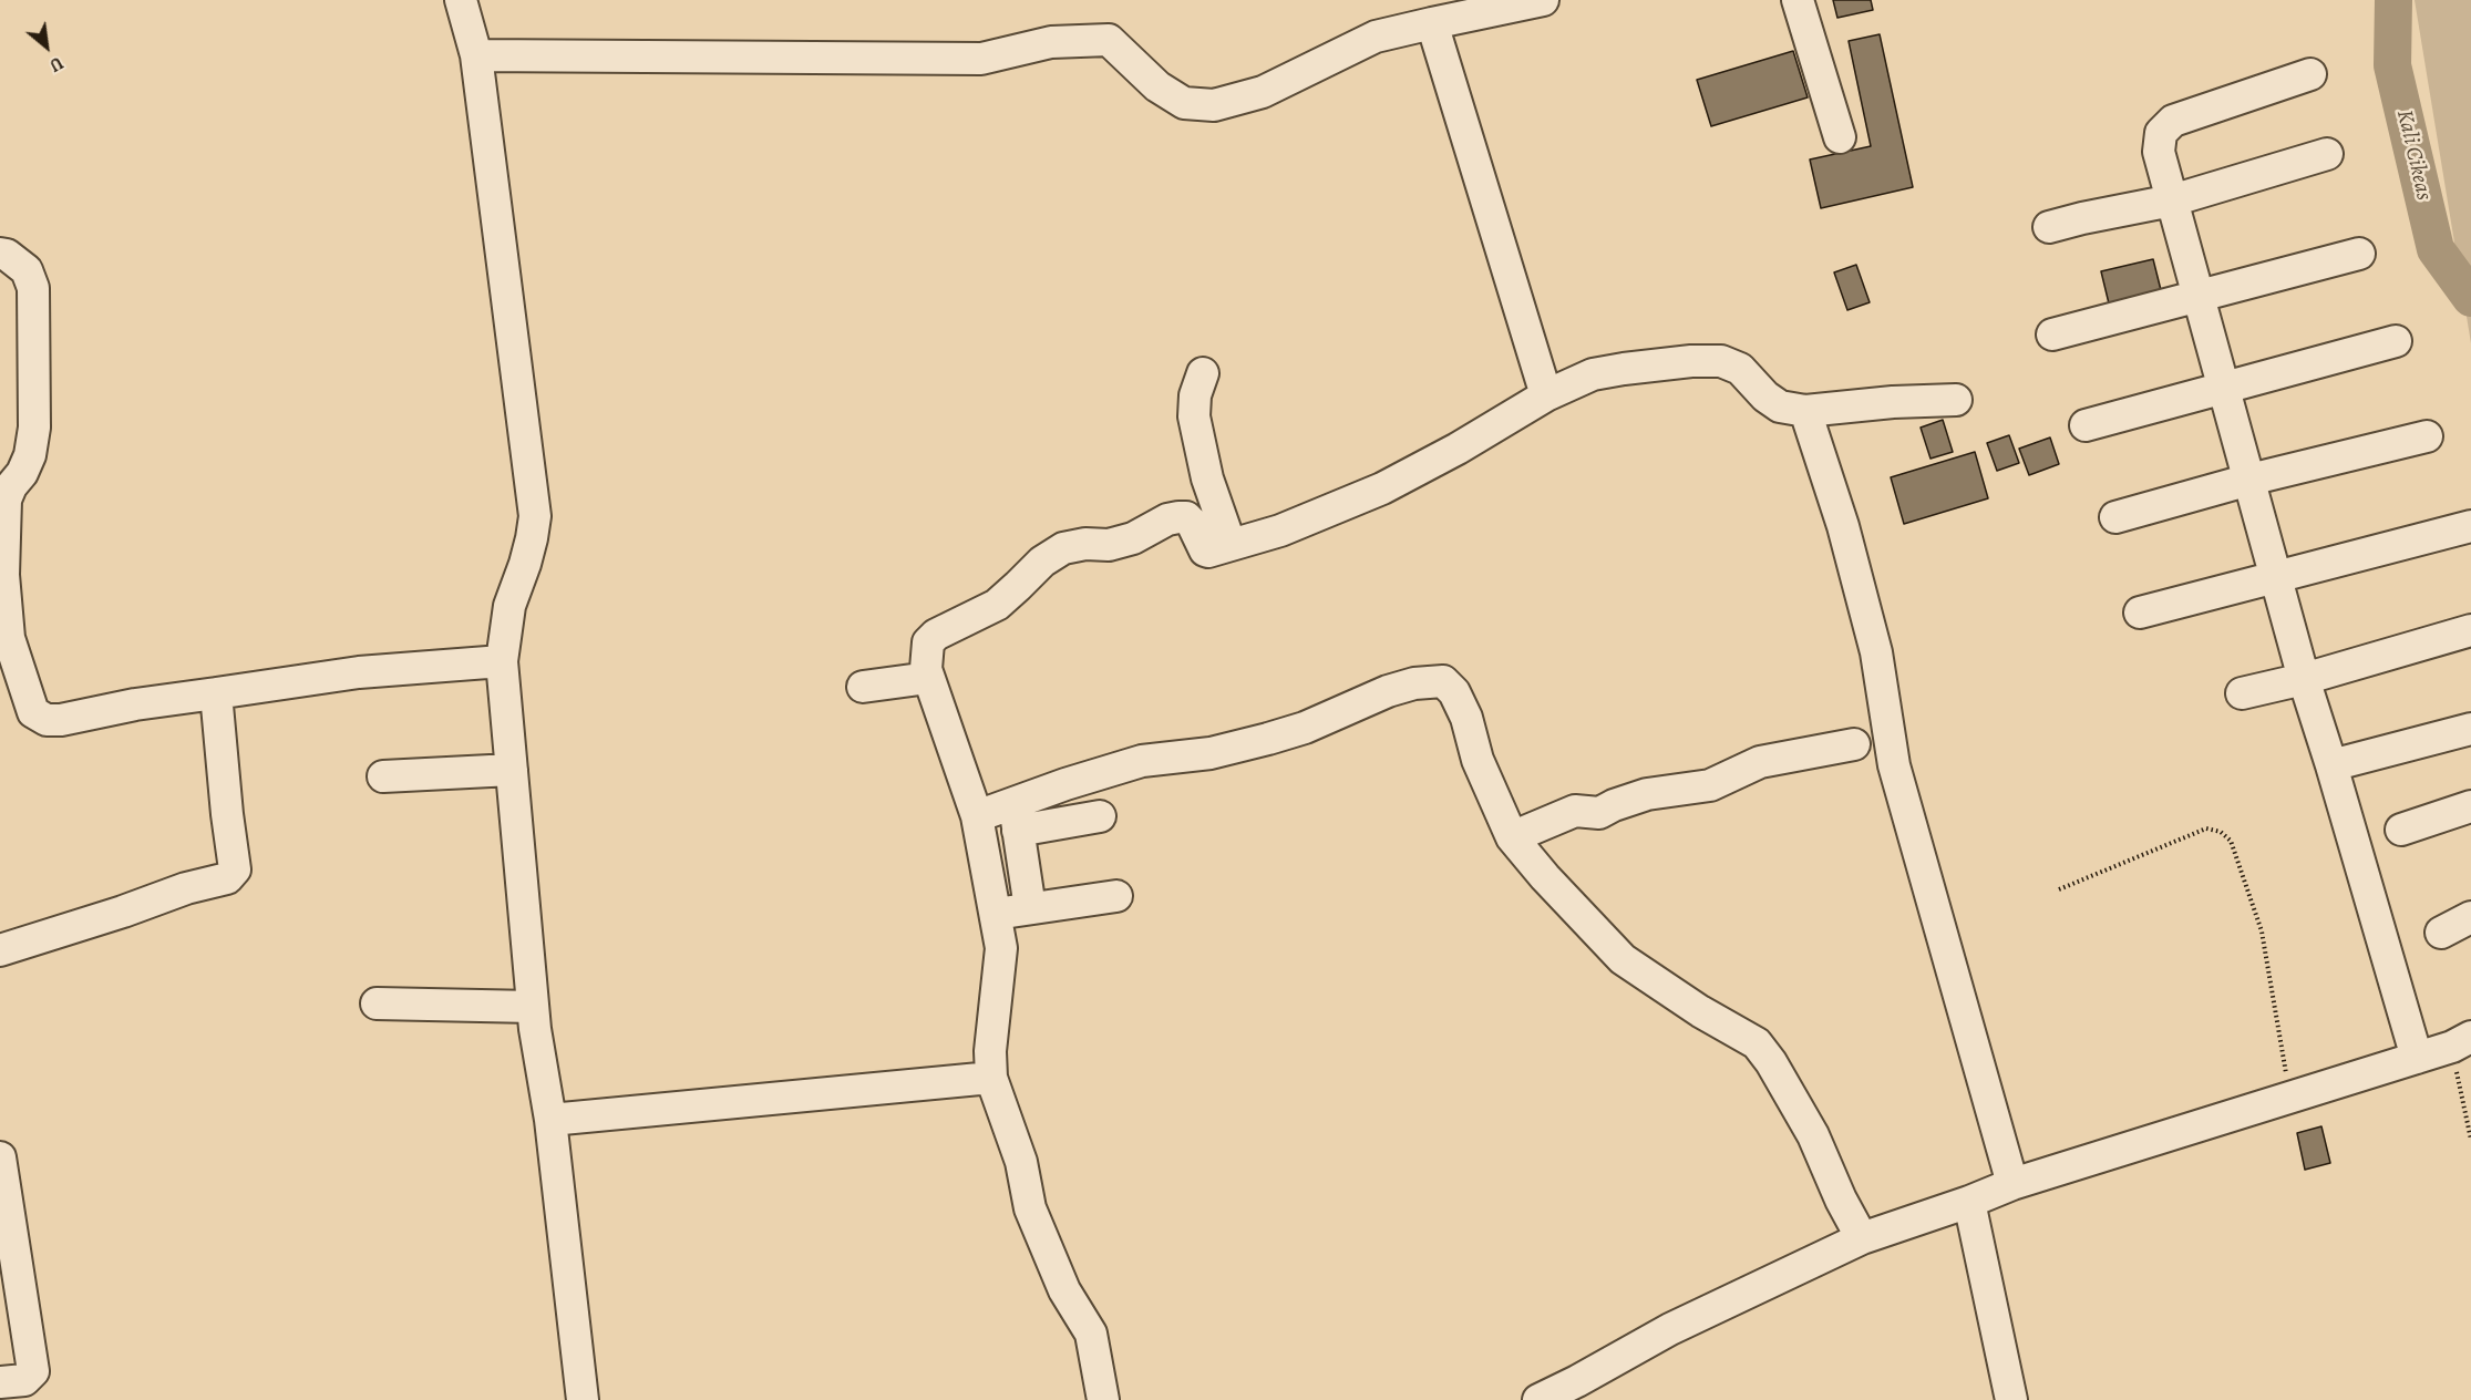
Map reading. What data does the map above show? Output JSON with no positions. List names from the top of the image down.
{
  "water": ["Kali Cikeas"],
  "north": "bottom right"
}
